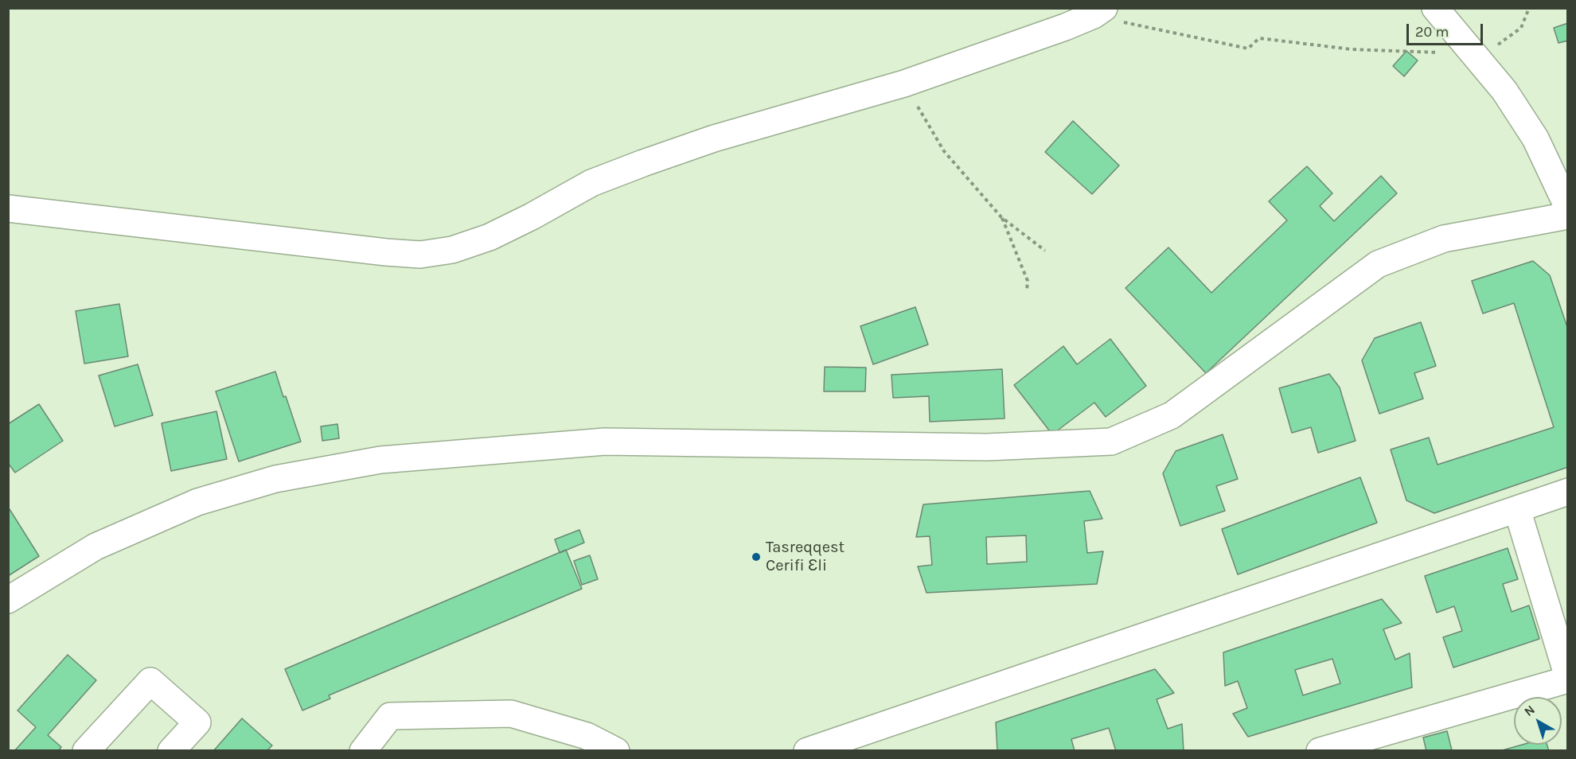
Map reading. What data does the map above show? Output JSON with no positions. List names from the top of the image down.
{
  "places": ["Tasreqqest Cerifi Ɛli"],
  "scale_bar": "20 m",
  "north": "top left"
}
